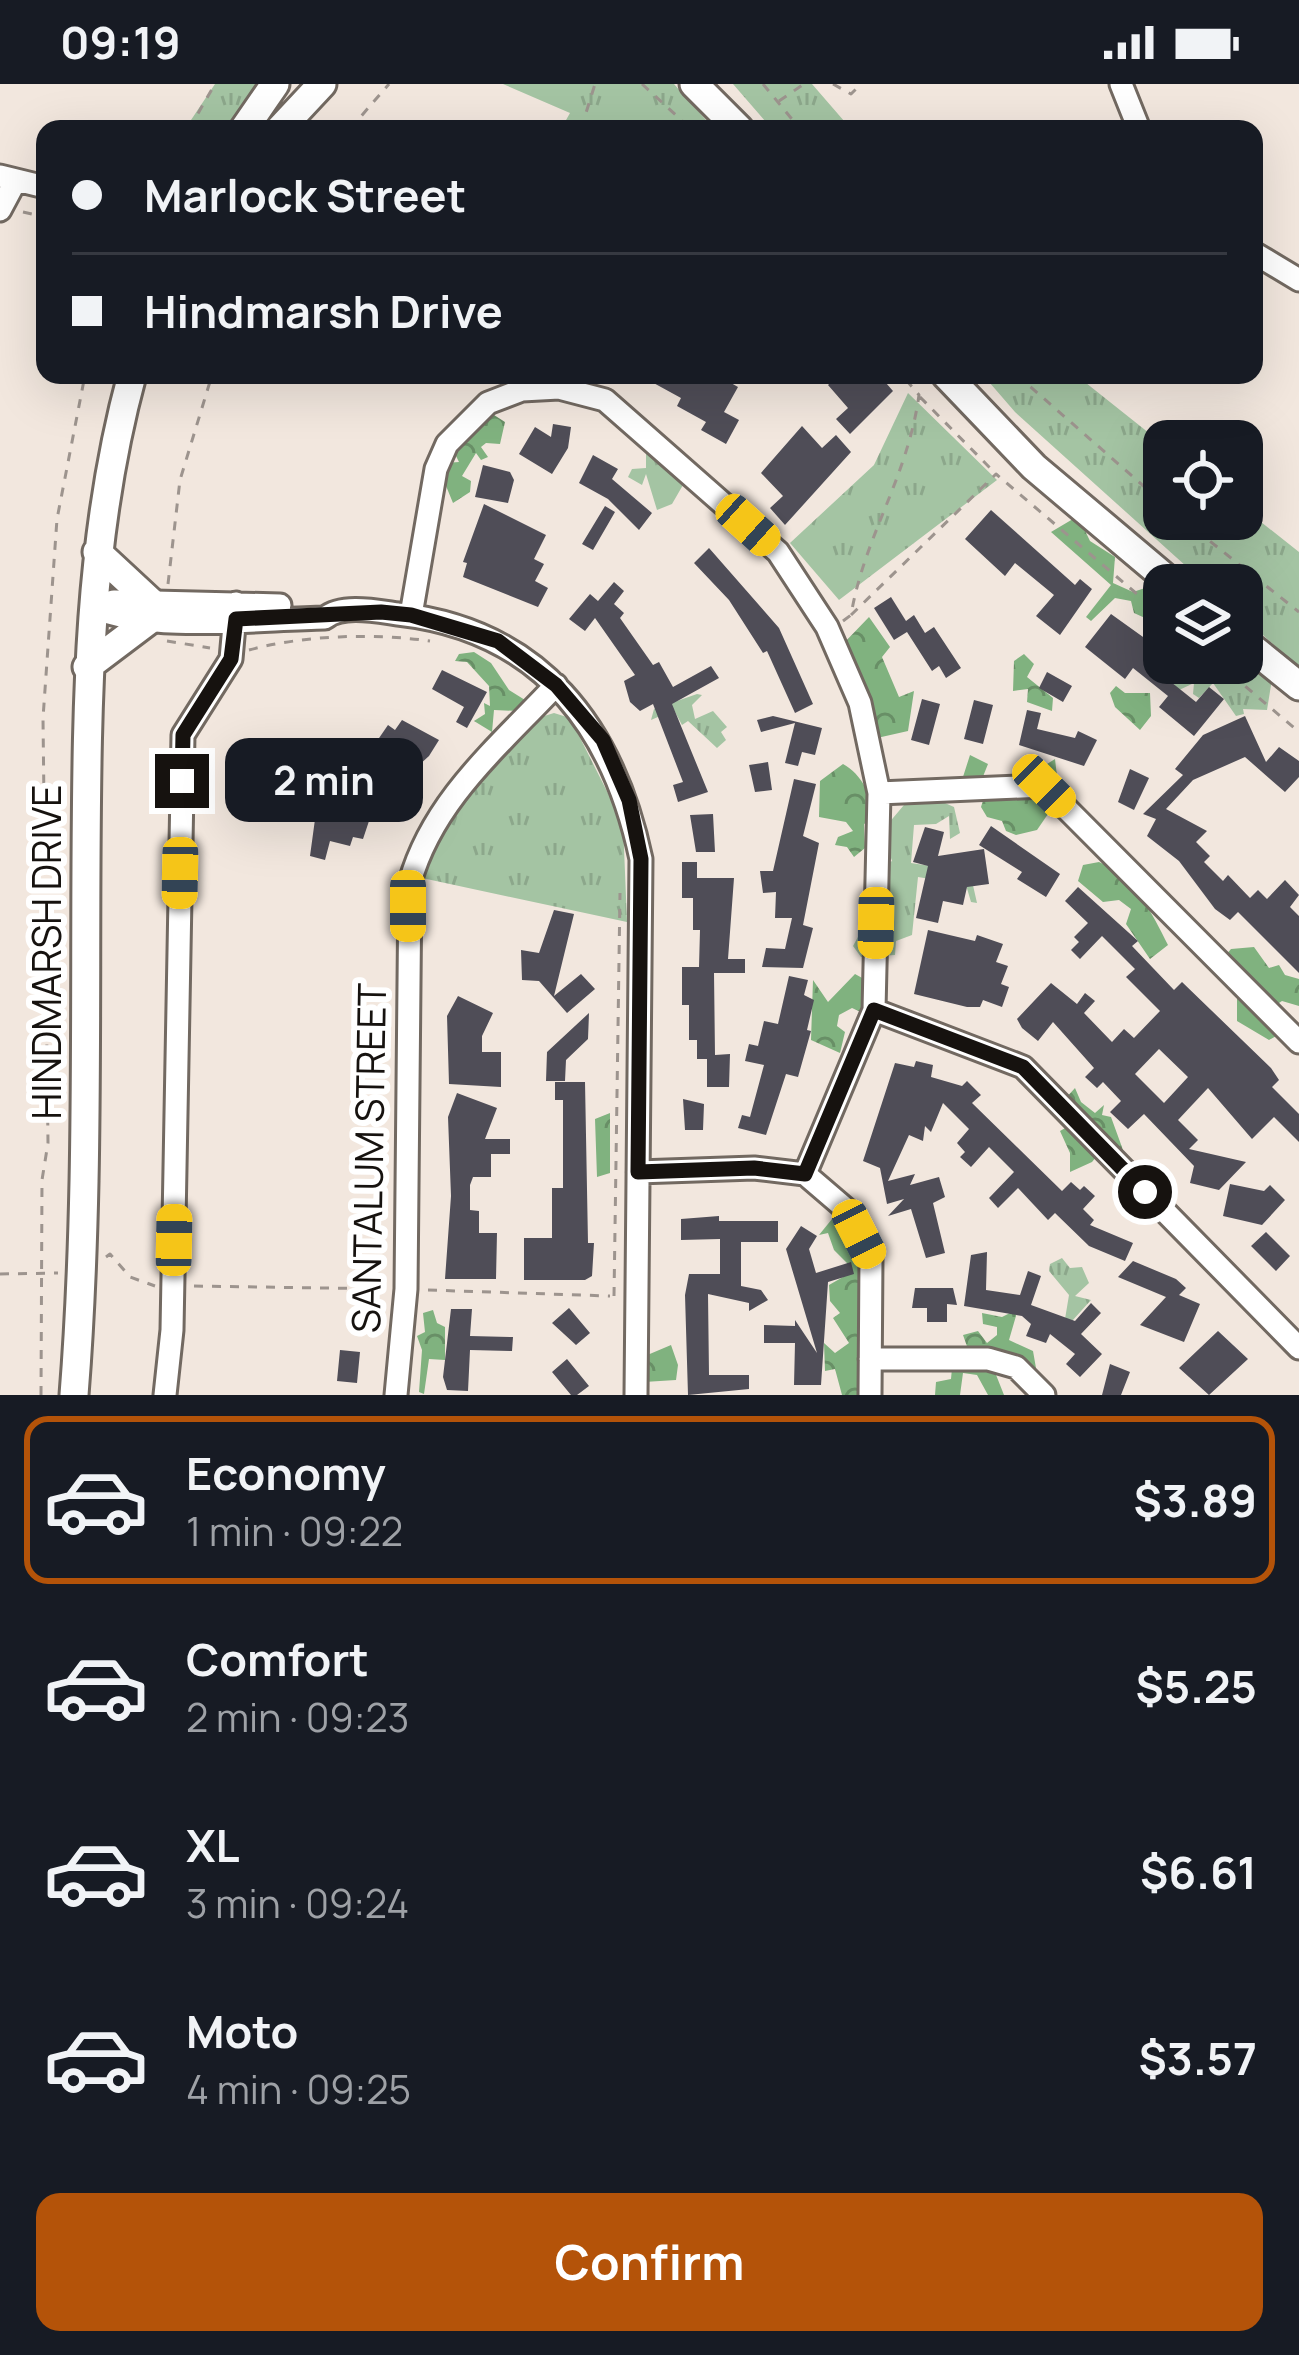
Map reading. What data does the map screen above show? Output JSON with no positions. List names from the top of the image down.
{
  "streets": {
    "main road": ["HINDMARSH DRIVE"],
    "street": ["SANTALUM STREET"]
  },
  "page": {
    "status": "09:19",
    "banner": ["Marlock Street", "Hindmarsh Drive"],
    "bubble": "2 min",
    "list": [
      {
        "name": "Economy",
        "note": "1 min · 09:22",
        "value": "$3.89"
      },
      {
        "name": "Comfort",
        "note": "2 min · 09:23",
        "value": "$5.25"
      },
      {
        "name": "XL",
        "note": "3 min · 09:24",
        "value": "$6.61"
      },
      {
        "name": "Moto",
        "note": "4 min · 09:25",
        "value": "$3.57"
      }
    ],
    "buttons": "Confirm"
  }
}
